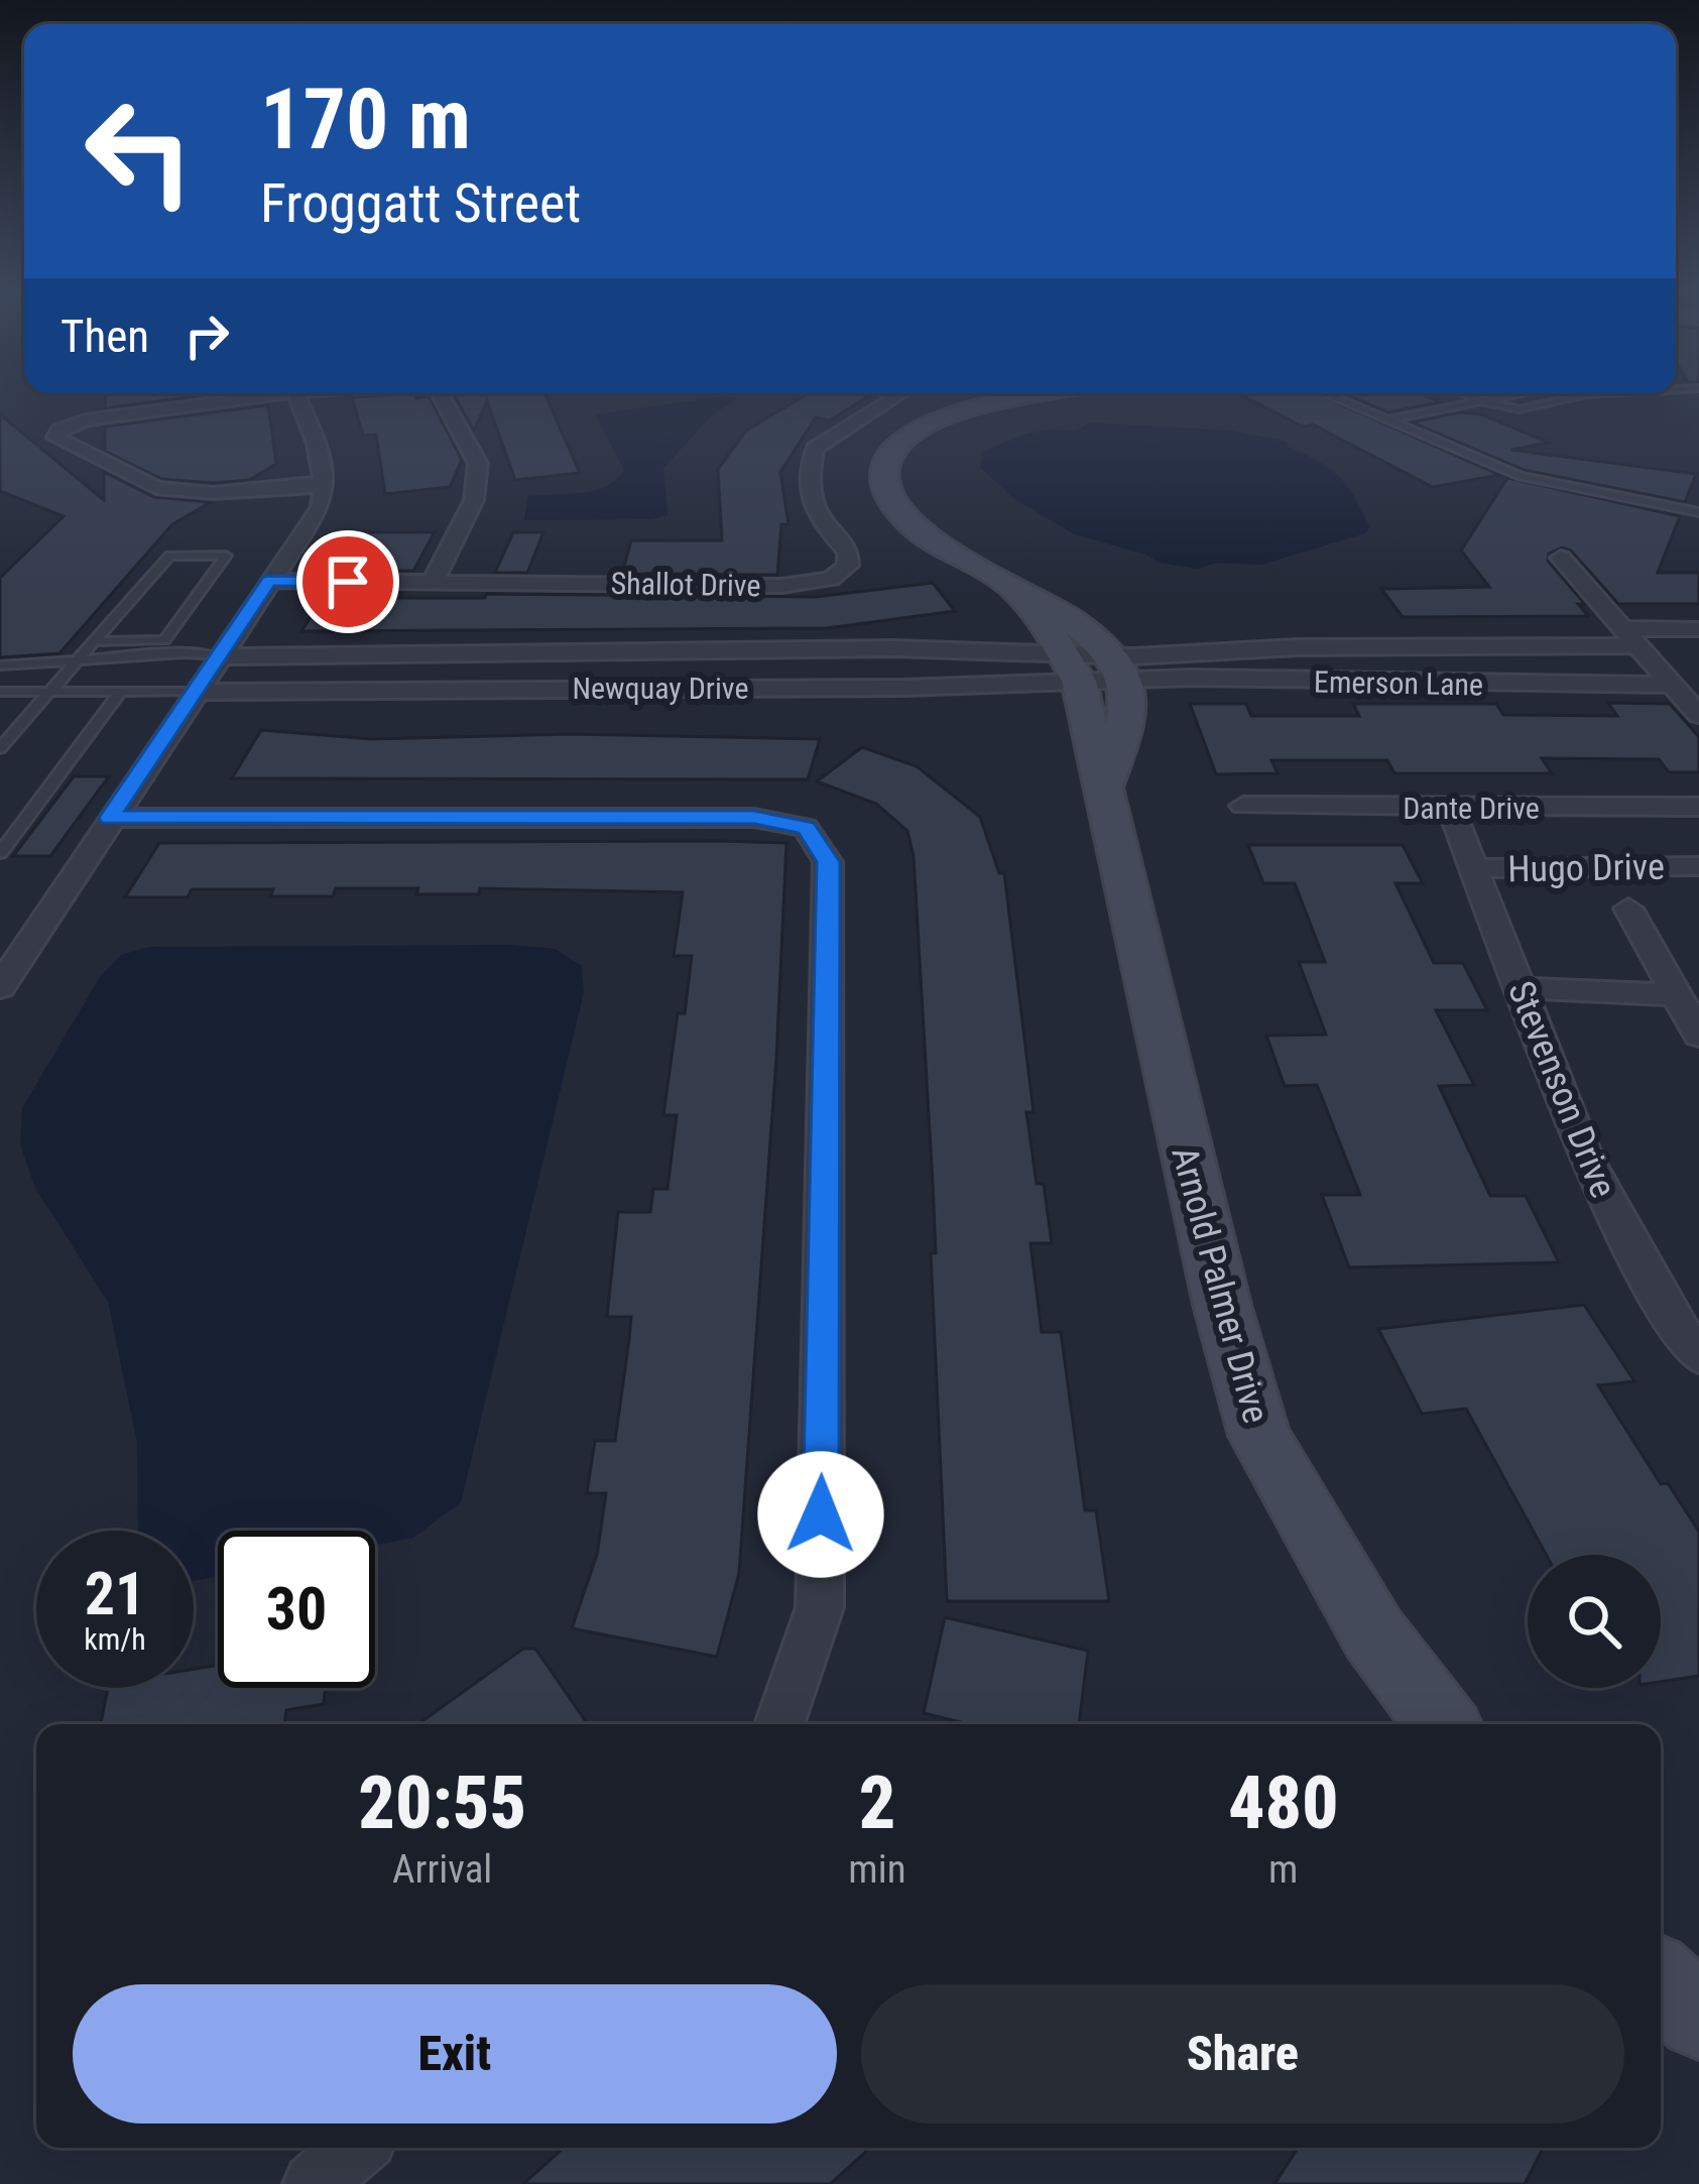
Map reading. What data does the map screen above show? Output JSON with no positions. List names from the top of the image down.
{
  "streets": {
    "street": [
      "Shallot Drive",
      "Emerson Lane",
      "Newquay Drive",
      "Dante Drive",
      "Hugo Drive",
      "Stevenson Drive",
      "Arnold Palmer Drive"
    ]
  },
  "crossings": [
    ["Emerson Lane", "Newquay Drive"],
    ["Newquay Drive", "Arnold Palmer Drive"],
    ["Dante Drive", "Stevenson Drive"],
    ["Hugo Drive", "Stevenson Drive"]
  ],
  "page": {
    "turn": ["170 m", "Froggatt Street"],
    "then": "Then",
    "speed": "21 km/h",
    "limit": "30",
    "eta": [
      "20:55",
      "Arrival",
      "2",
      "min",
      "480",
      "m"
    ],
    "buttons": ["Exit", "Share"]
  }
}
